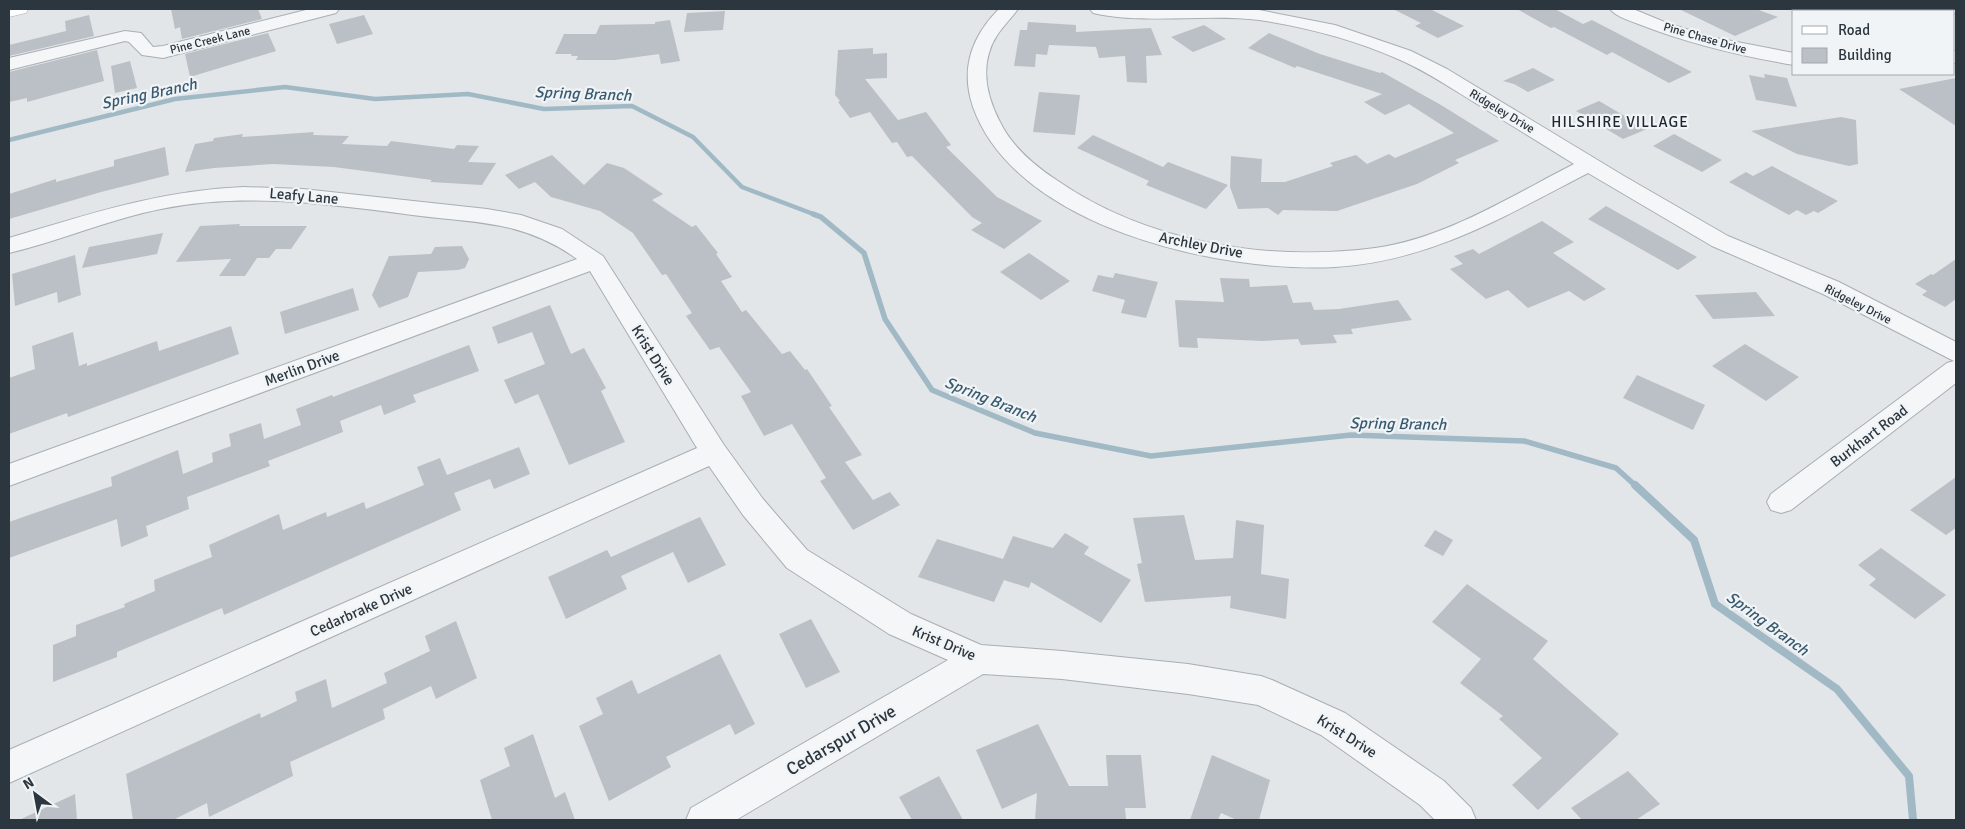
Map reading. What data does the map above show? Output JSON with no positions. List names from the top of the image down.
{
  "streets": {
    "street": [
      "Pine Chase Drive",
      "Pine Creek Lane",
      "Ridgeley Drive",
      "Leafy Lane",
      "Archley Drive",
      "Krist Drive",
      "Merlin Drive",
      "Burkhart Road",
      "Cedarbrake Drive",
      "Cedarspur Drive"
    ]
  },
  "crossings": [
    ["Ridgeley Drive", "Archley Drive"],
    ["Leafy Lane", "Krist Drive"],
    ["Leafy Lane", "Merlin Drive"],
    ["Krist Drive", "Merlin Drive"],
    ["Krist Drive", "Cedarbrake Drive"],
    ["Krist Drive", "Cedarspur Drive"]
  ],
  "districts": ["HILSHIRE VILLAGE"],
  "water": ["Spring Branch"],
  "legend": ["Road", "Building"],
  "north": "top left"
}
